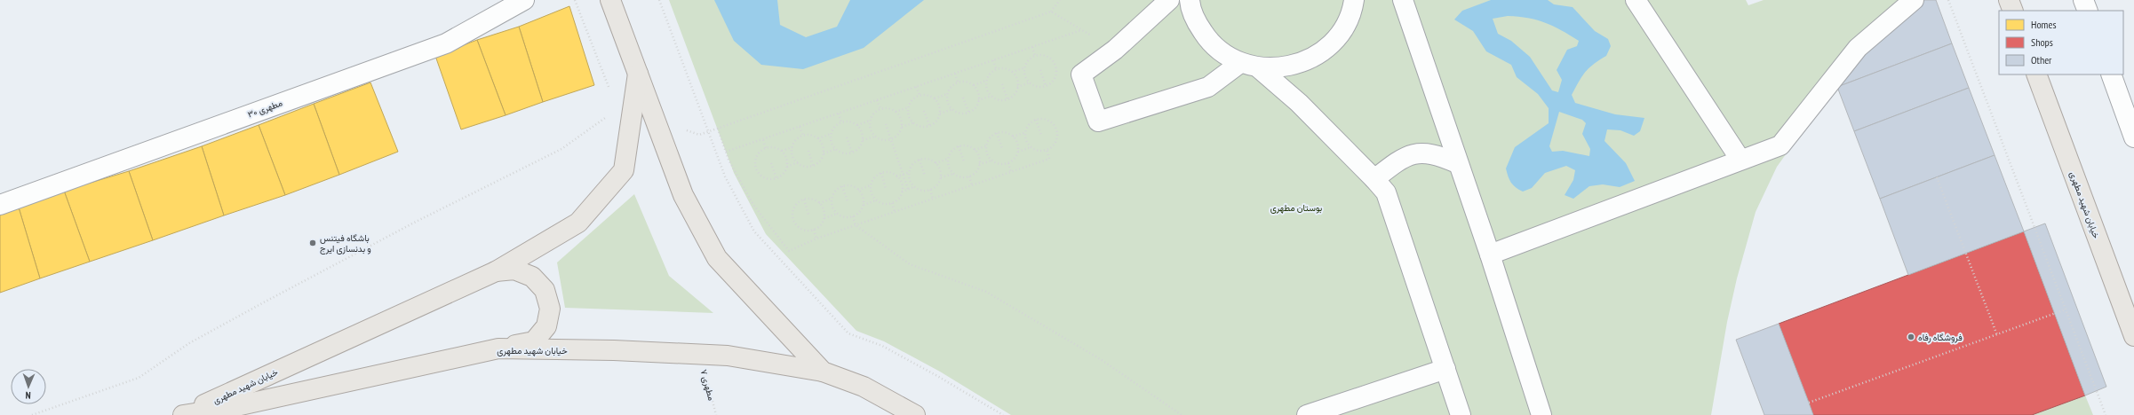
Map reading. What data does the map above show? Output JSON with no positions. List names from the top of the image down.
{
  "streets": {
    "main road": ["خیابان شهید مطهری"],
    "street": ["مطهری ۳۰"],
    "path": ["مطهری ۷"]
  },
  "crossings": [
    ["خیابان شهید مطهری", "مطهری ۷"]
  ],
  "parks": ["بوستان مطهری"],
  "places": ["باشگاه فیتنس و بدنسازی ایرج", "فروشگاه رفاه"],
  "legend": ["Homes", "Shops", "Other"],
  "north": "bottom"
}
